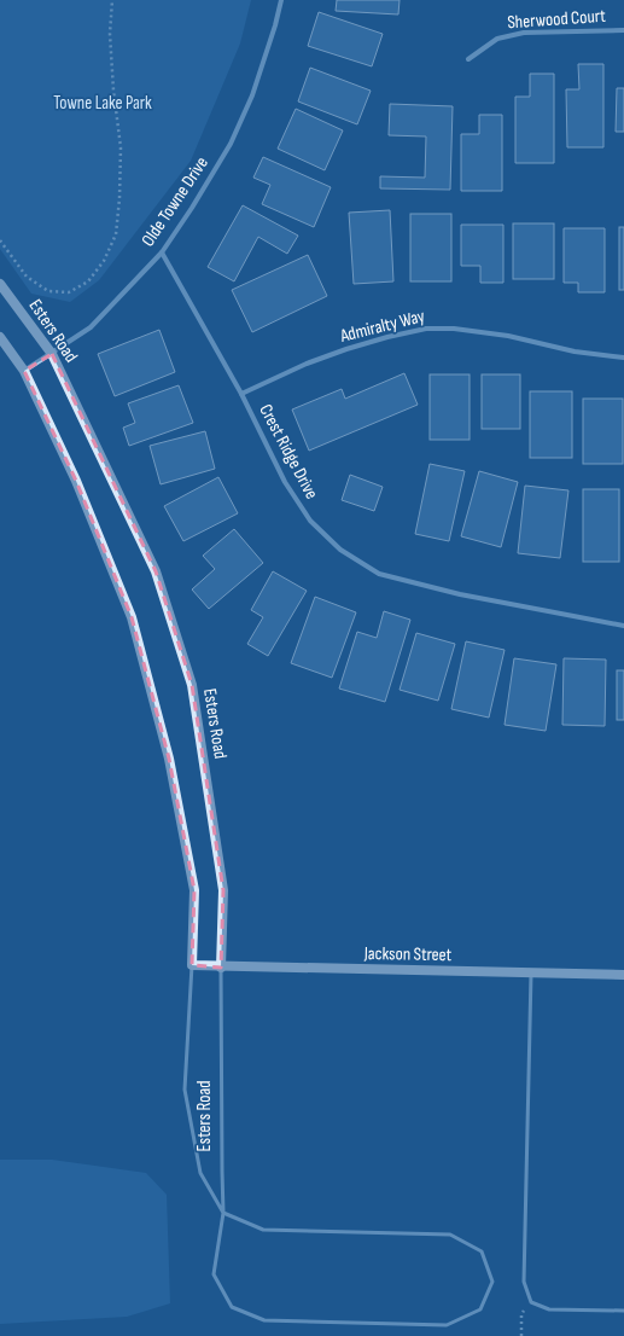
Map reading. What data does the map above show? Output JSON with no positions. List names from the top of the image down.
{
  "streets": {
    "street": [
      "Sherwood Court",
      "Olde Towne Drive",
      "Admiralty Way",
      "Esters Road",
      "Crest Ridge Drive",
      "Jackson Street"
    ]
  },
  "crossings": [
    ["Olde Towne Drive", "Esters Road"],
    ["Olde Towne Drive", "Crest Ridge Drive"],
    ["Admiralty Way", "Crest Ridge Drive"],
    ["Esters Road", "Jackson Street"]
  ],
  "parks": ["Towne Lake Park"]
}
